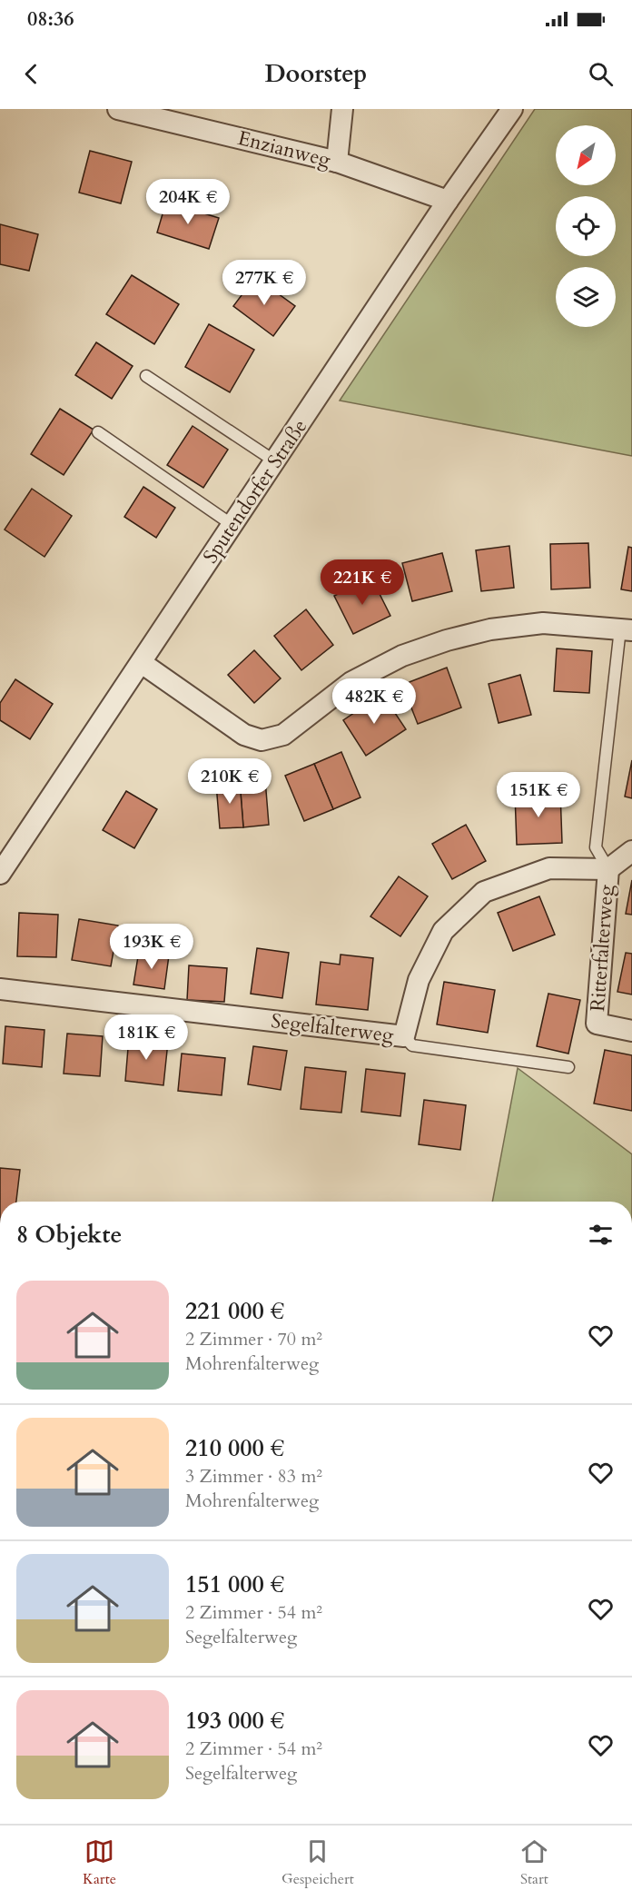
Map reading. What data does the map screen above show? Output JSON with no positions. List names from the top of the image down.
{
  "streets": {
    "street": [
      "Enzianweg",
      "Sputendorfer Straße",
      "Ritterfalterweg",
      "Segelfalterweg"
    ]
  },
  "crossings": [
    ["Enzianweg", "Sputendorfer Straße"],
    ["Ritterfalterweg", "Segelfalterweg"]
  ],
  "north": "bottom left",
  "page": {
    "status": "08:36",
    "header": "Doorstep",
    "price": [
      "204K €",
      "277K €",
      "221K €",
      "482K €",
      "210K €",
      "151K €",
      "193K €",
      "181K €"
    ],
    "heading": "8 Objekte",
    "list": [
      {
        "name": "221 000 €",
        "note": "2 Zimmer · 70 m² · Mohrenfalterweg"
      },
      {
        "name": "210 000 €",
        "note": "3 Zimmer · 83 m² · Mohrenfalterweg"
      },
      {
        "name": "151 000 €",
        "note": "2 Zimmer · 54 m² · Segelfalterweg"
      },
      {
        "name": "193 000 €",
        "note": "2 Zimmer · 54 m² · Segelfalterweg"
      }
    ],
    "tabs": ["Karte", "Gespeichert", "Start"]
  }
}
